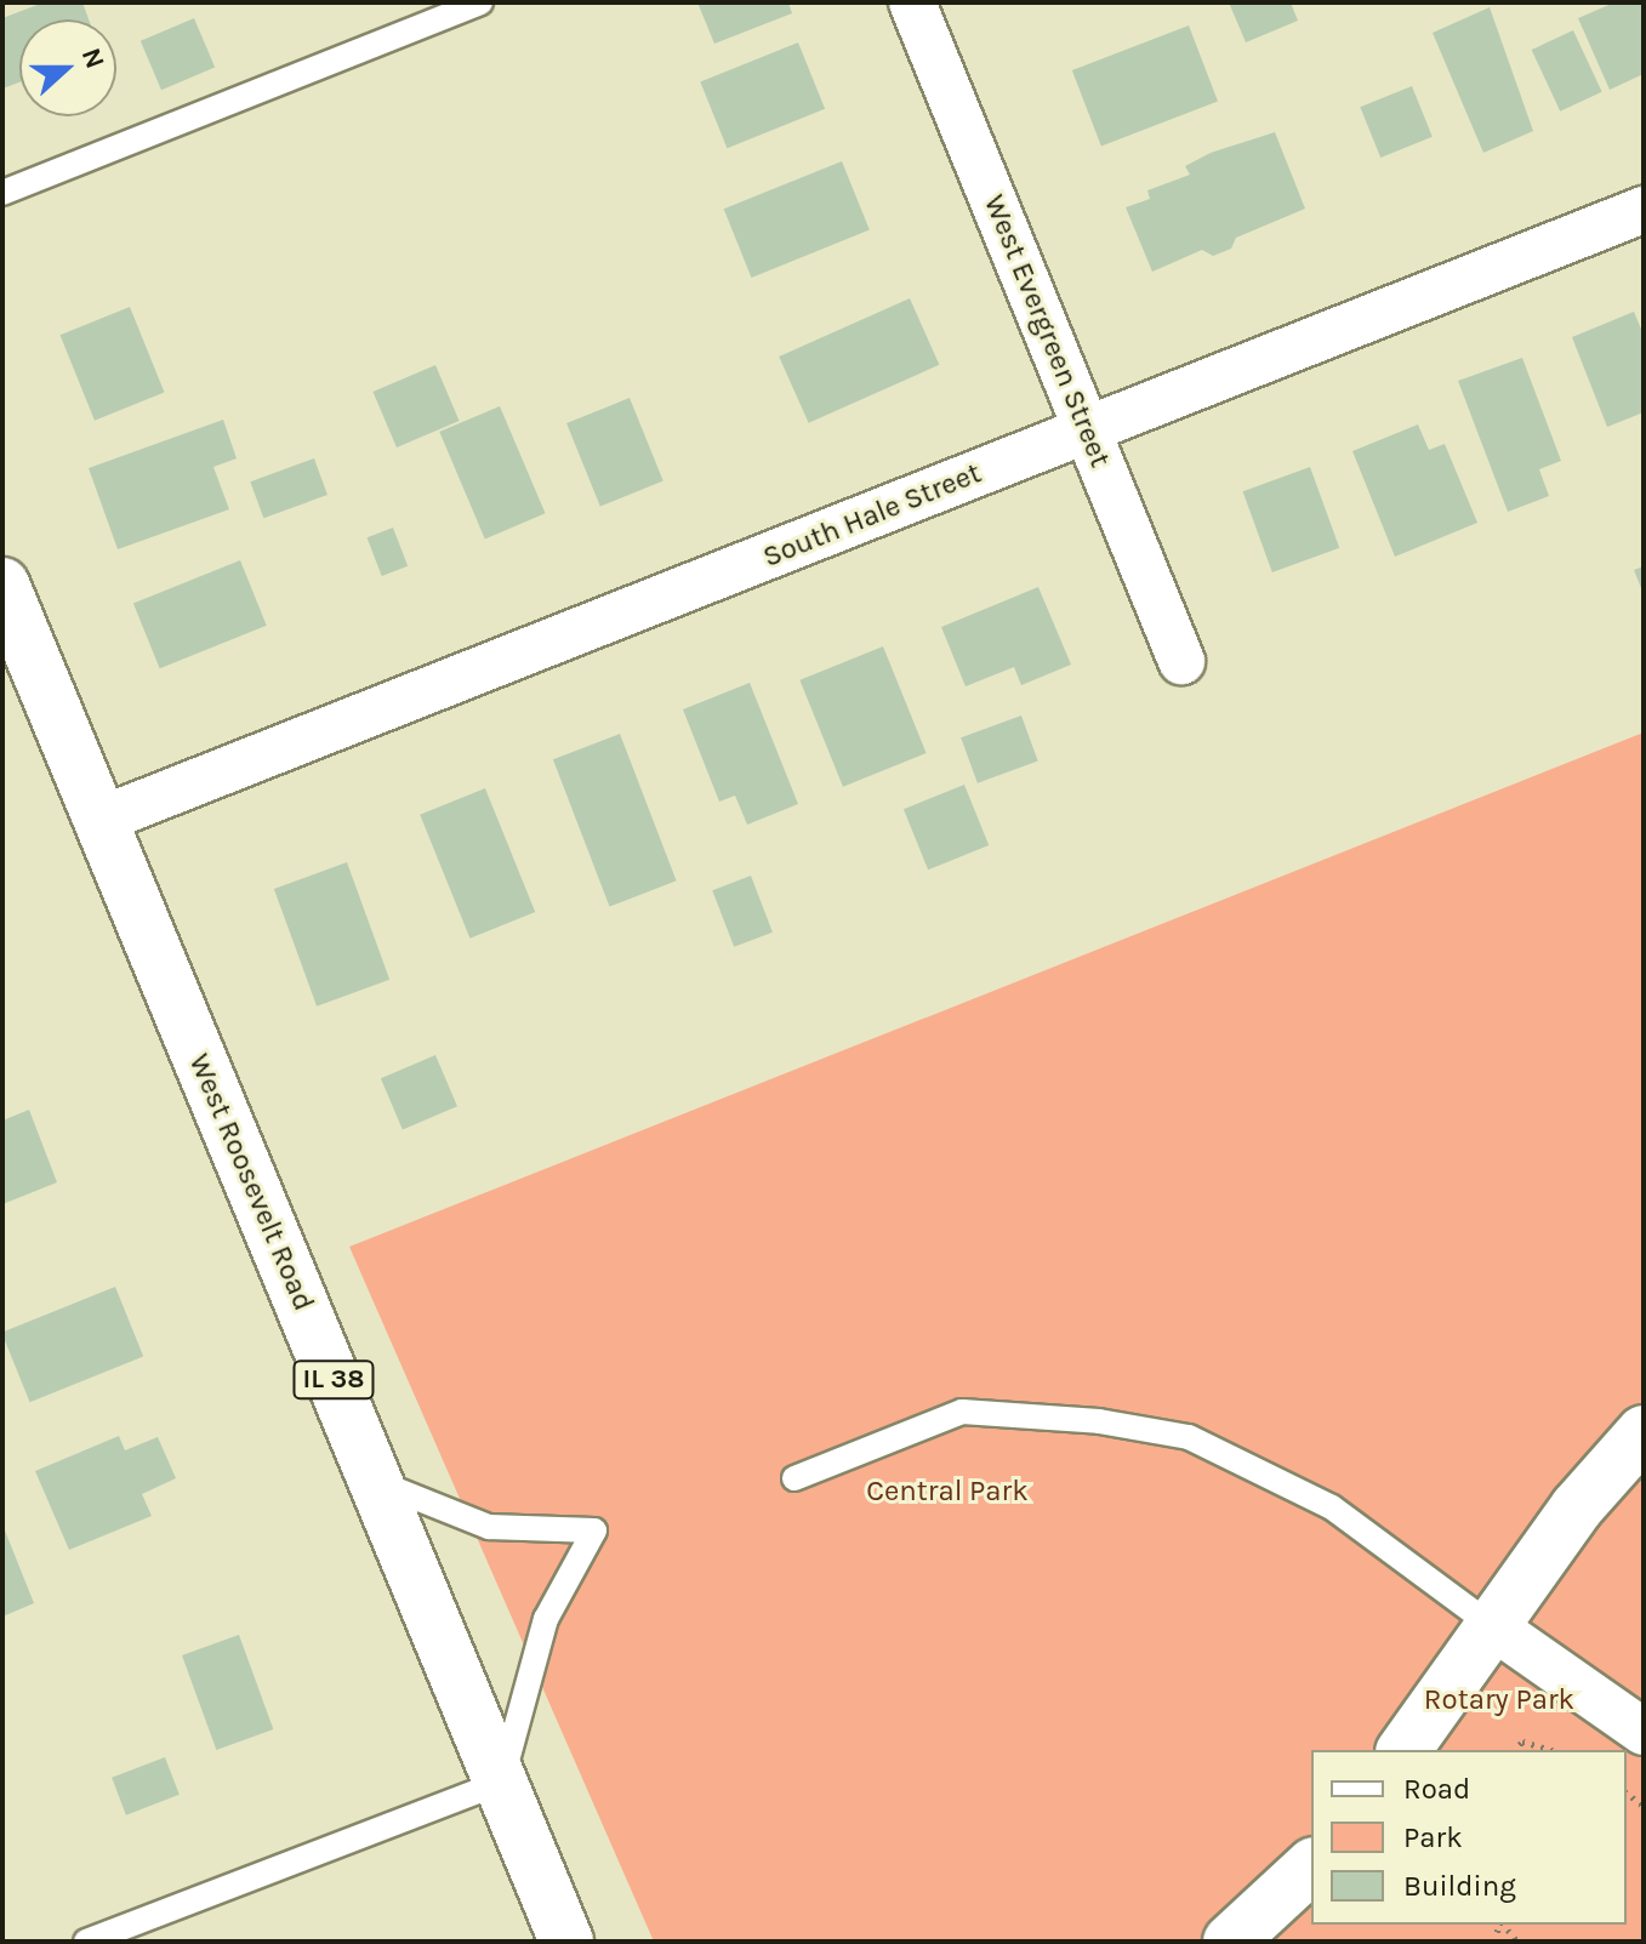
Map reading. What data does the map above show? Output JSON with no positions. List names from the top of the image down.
{
  "streets": {
    "main road": ["West Roosevelt Road", "IL 38"],
    "street": ["West Evergreen Street", "South Hale Street"]
  },
  "crossings": [
    ["West Evergreen Street", "South Hale Street"],
    ["South Hale Street", "West Roosevelt Road"]
  ],
  "parks": ["Central Park", "Rotary Park"],
  "legend": ["Road", "Park", "Building"],
  "north": "right"
}
